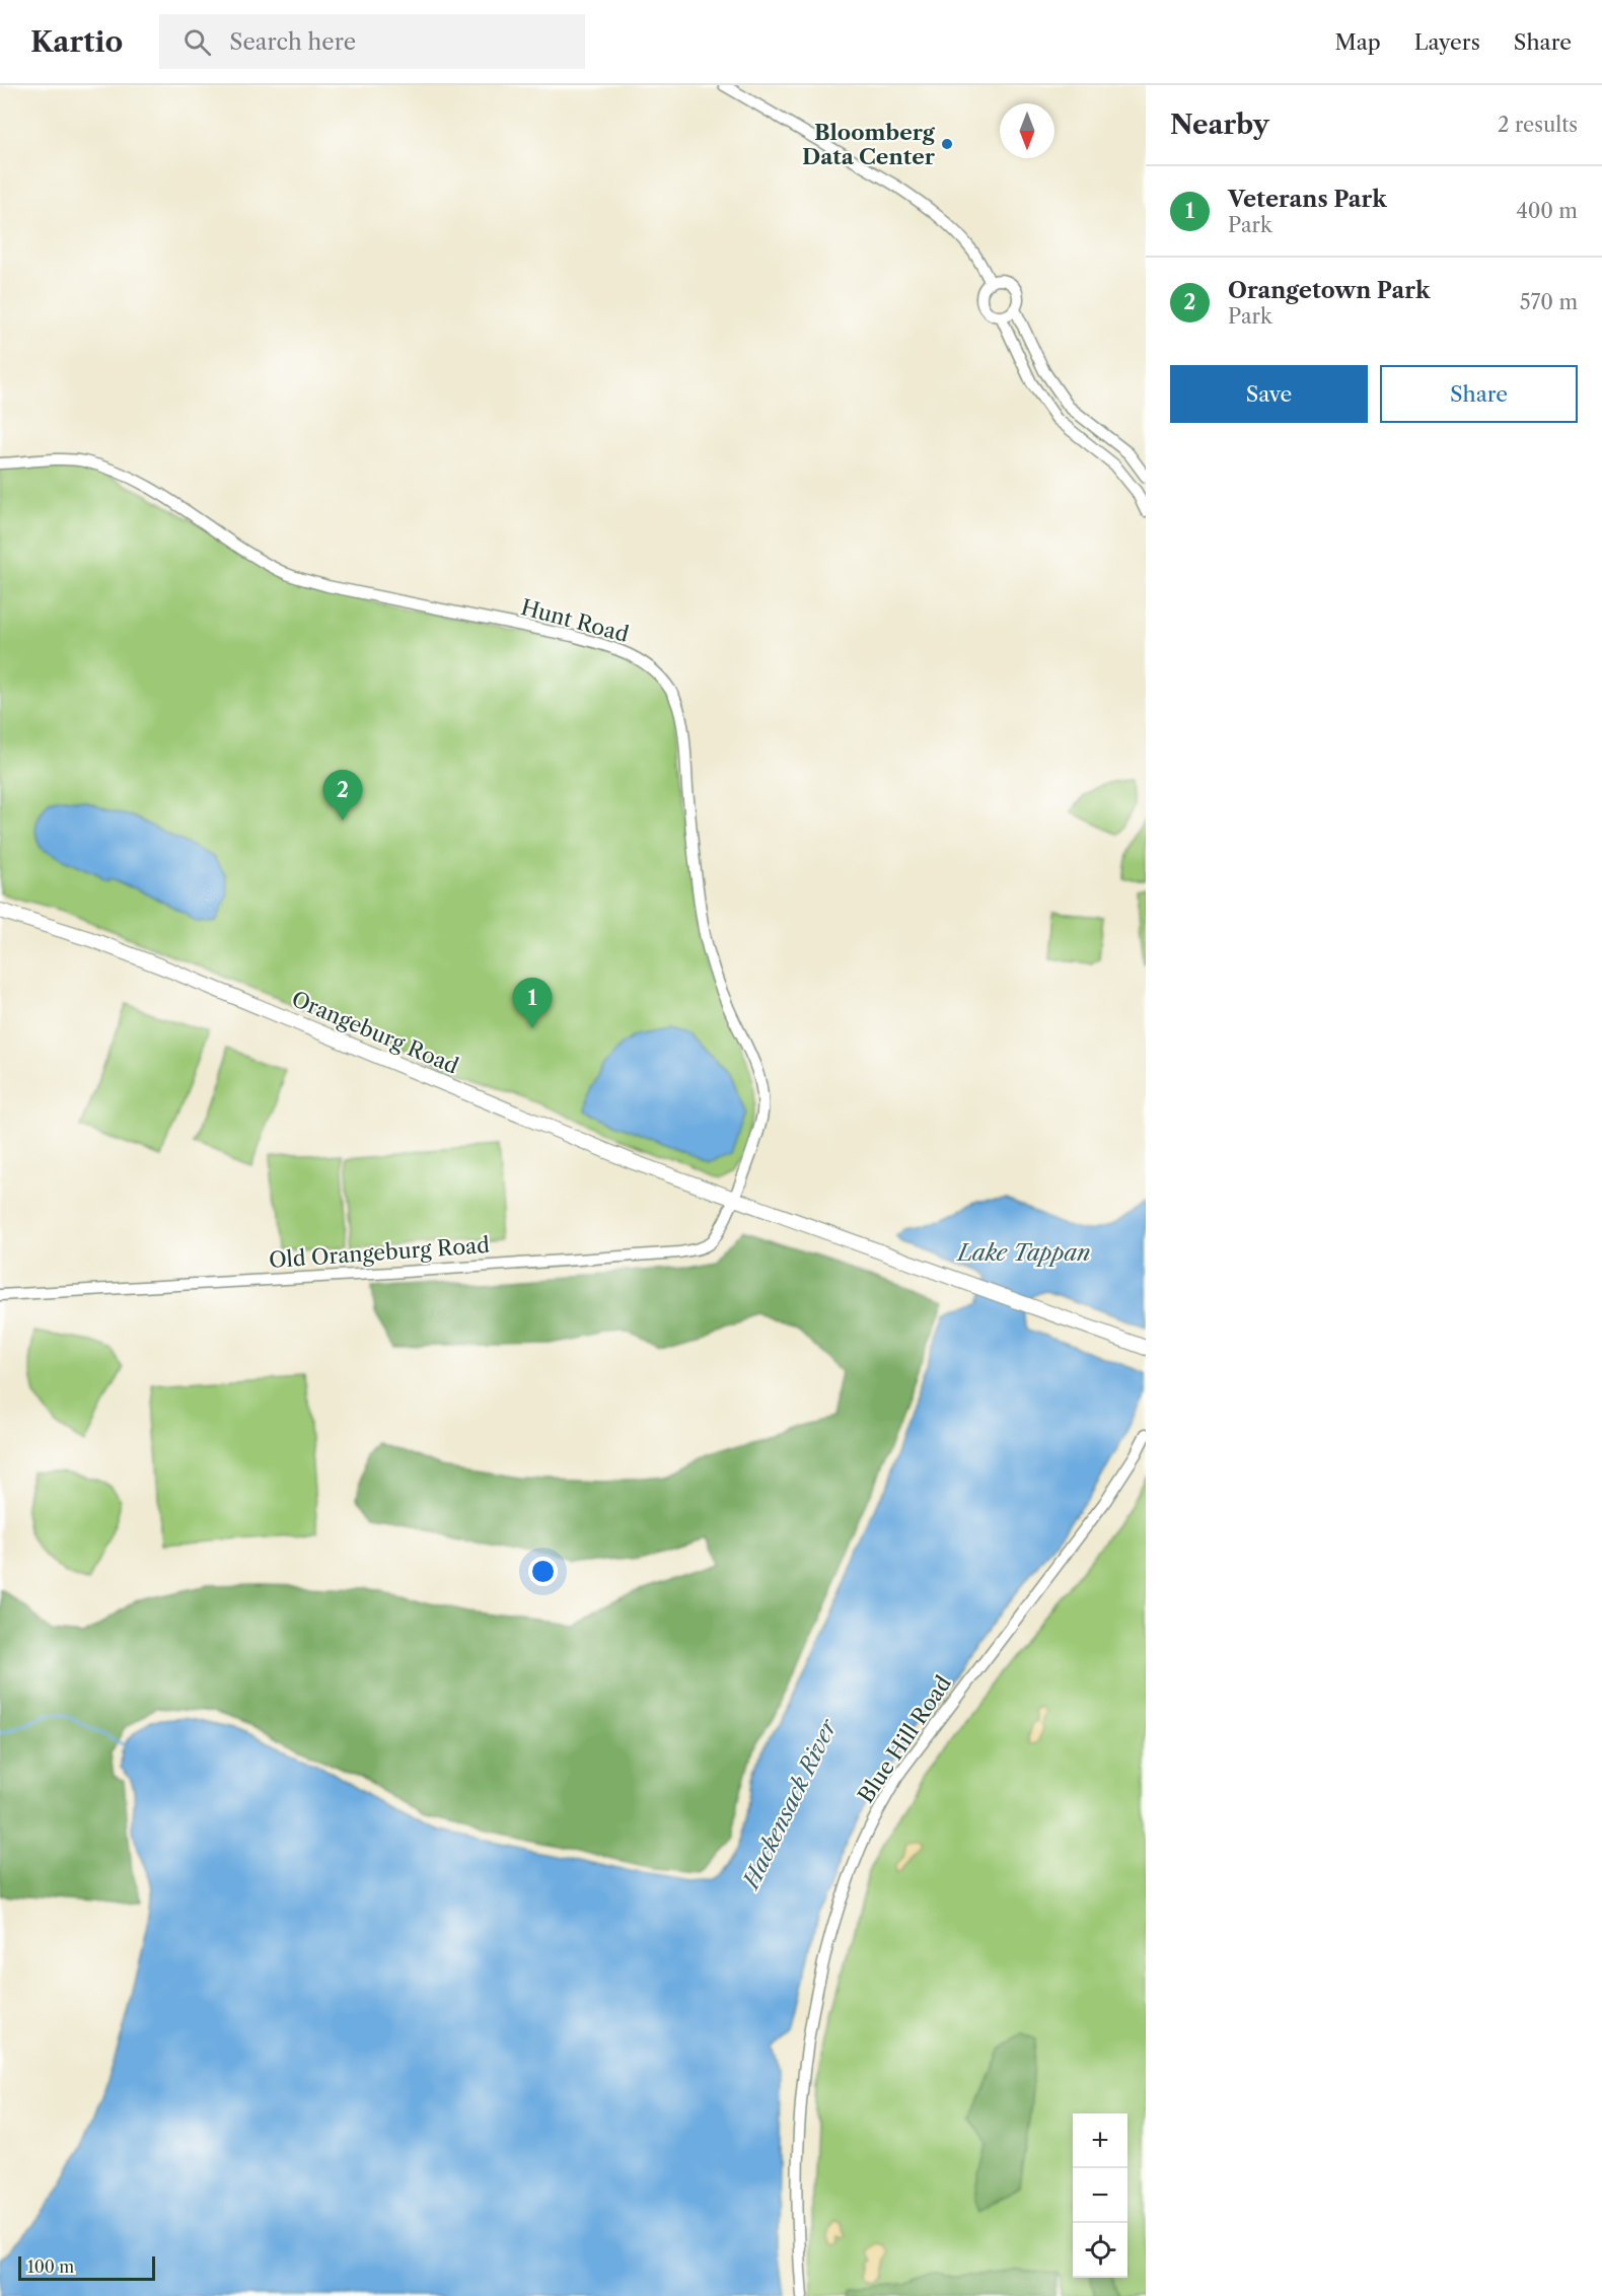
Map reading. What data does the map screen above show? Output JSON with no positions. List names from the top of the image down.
{
  "streets": {
    "main road": ["Orangeburg Road"],
    "street": ["Hunt Road", "Old Orangeburg Road", "Blue Hill Road"]
  },
  "crossings": [
    ["Hunt Road", "Orangeburg Road"],
    ["Hunt Road", "Old Orangeburg Road"],
    ["Orangeburg Road", "Old Orangeburg Road"]
  ],
  "water": ["Lake Tappan", "Hackensack River"],
  "places": ["Bloomberg Data Center"],
  "scale_bar": "100 m",
  "north": "bottom",
  "page": {
    "header": "Kartio",
    "search": "Search here",
    "nav": ["Map", "Layers", "Share"],
    "heading": ["Nearby", "2 results"],
    "list": [
      {
        "mark": "1",
        "name": "Veterans Park",
        "note": "Park",
        "value": "400 m"
      },
      {
        "mark": "2",
        "name": "Orangetown Park",
        "note": "Park",
        "value": "570 m"
      }
    ],
    "buttons": ["Save", "Share"],
    "pins": ["2", "1"],
    "map_buttons": ["+", "−"],
    "scale": "100 m"
  }
}
